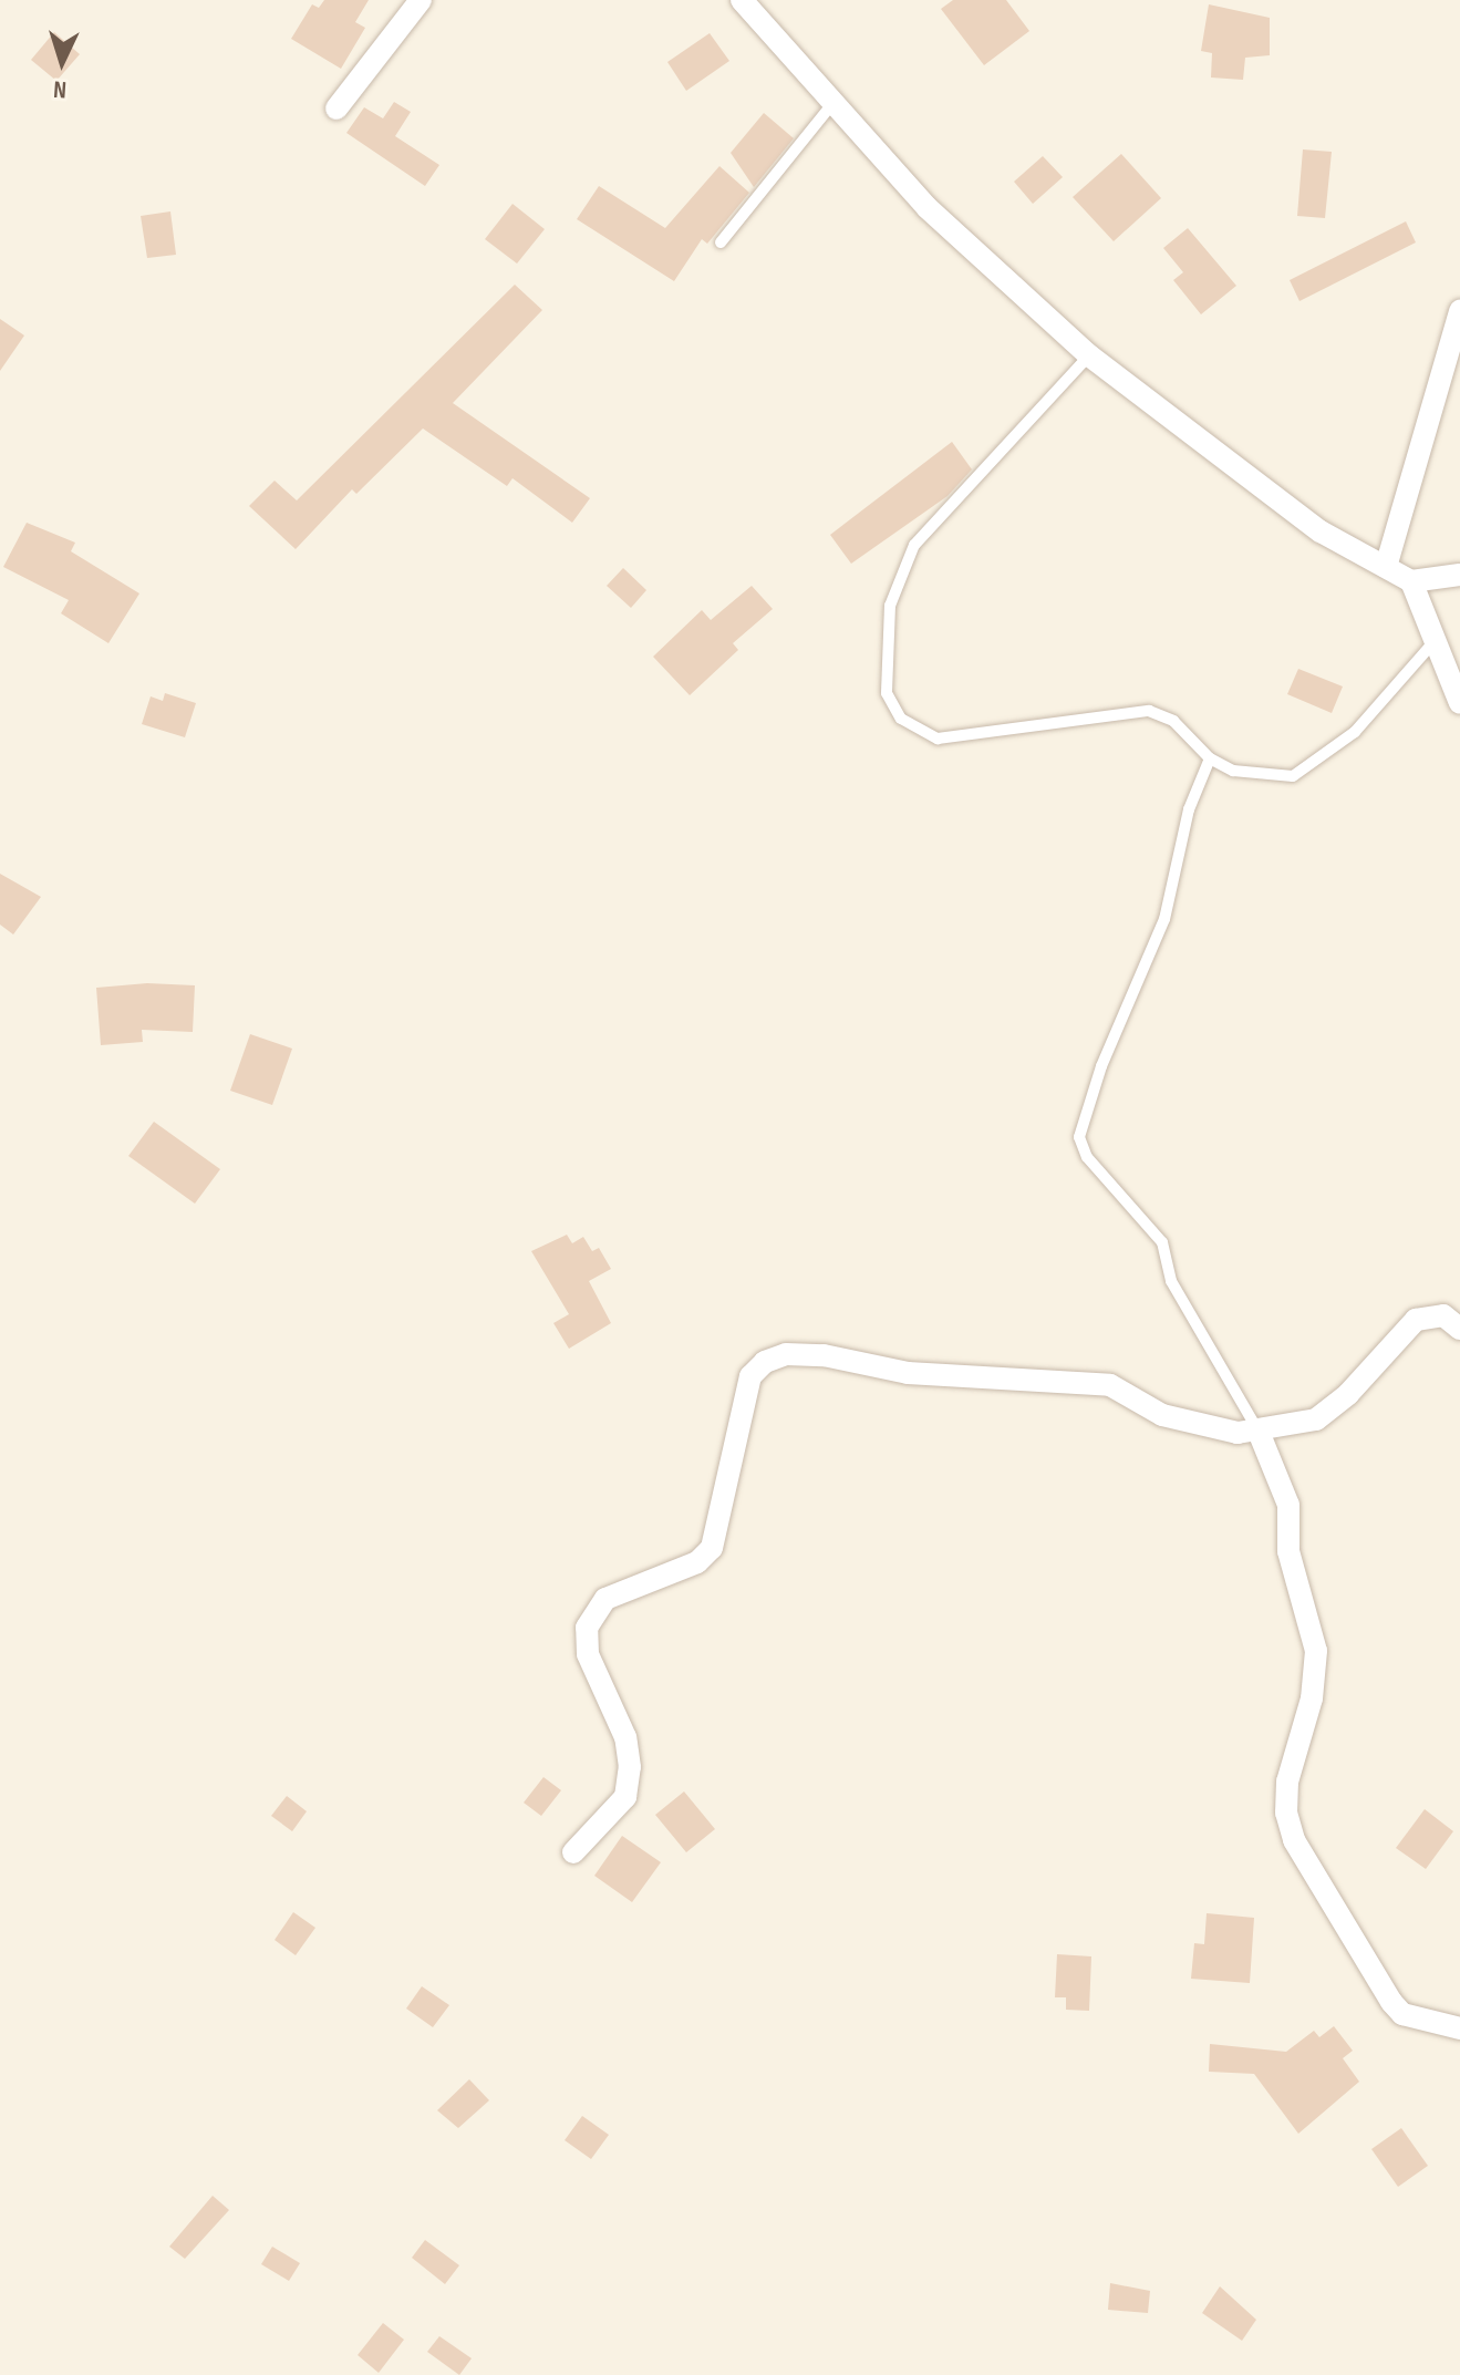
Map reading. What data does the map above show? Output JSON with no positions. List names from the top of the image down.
{
  "north": "bottom"
}
